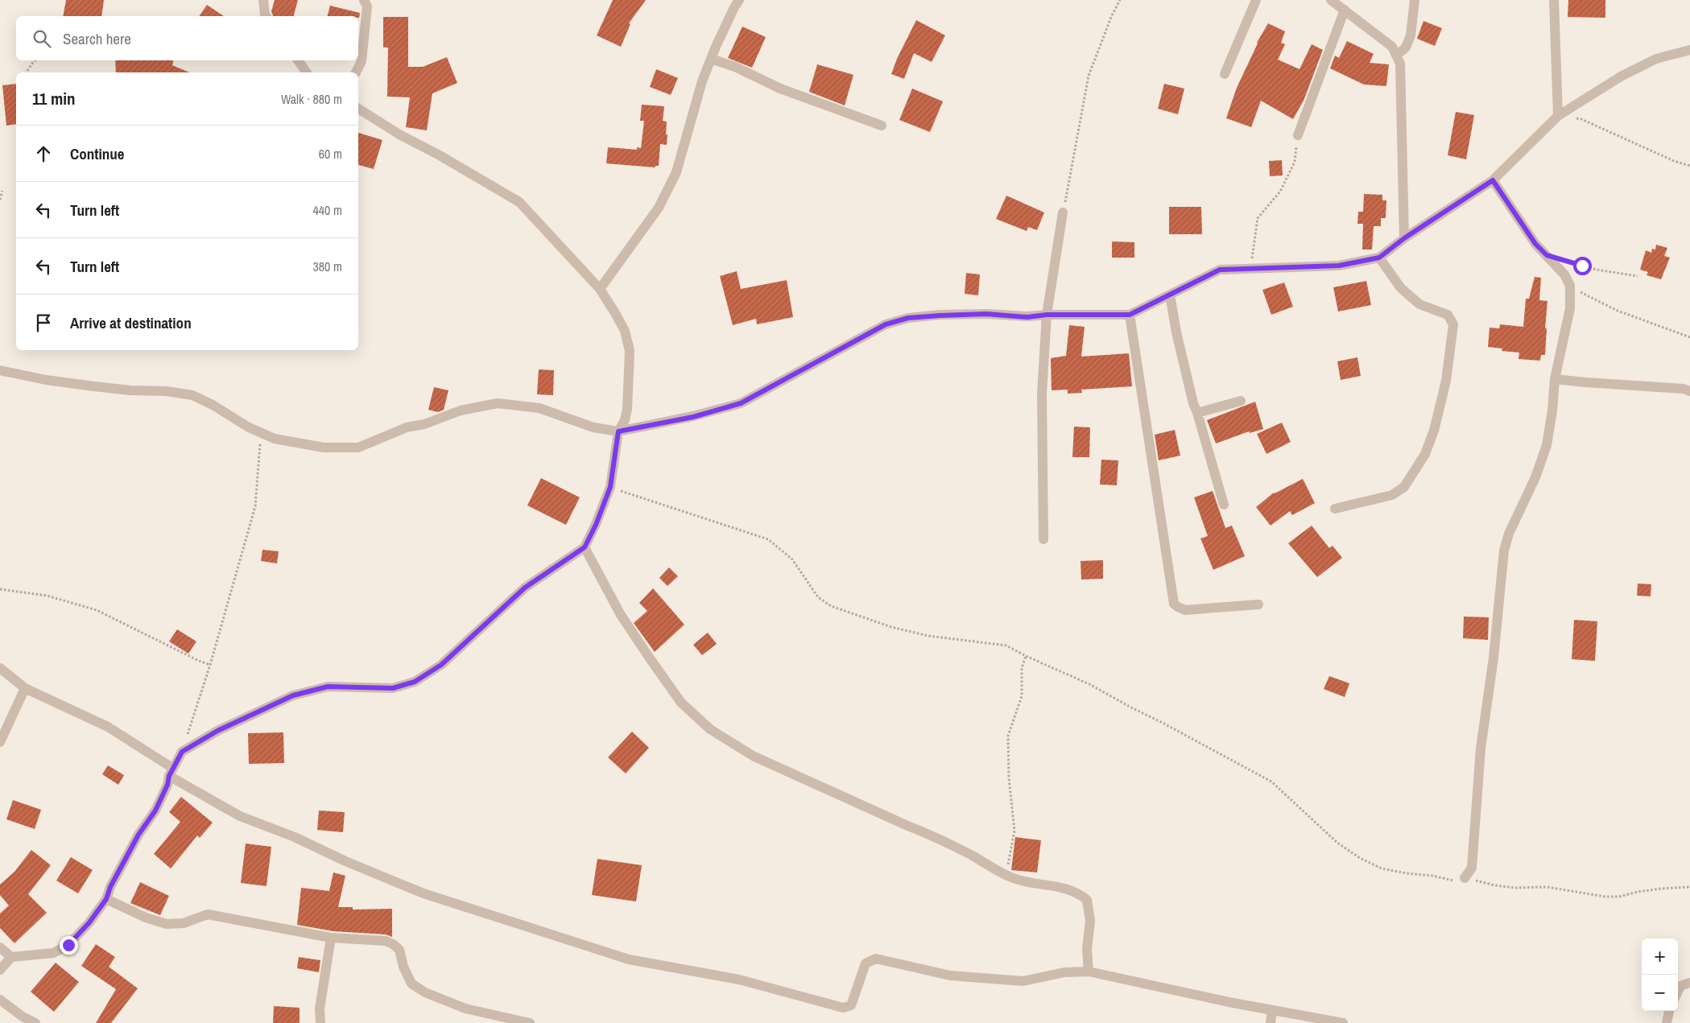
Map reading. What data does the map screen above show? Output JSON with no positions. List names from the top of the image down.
{
  "page": {
    "search": "Search here",
    "heading": ["11 min", "Walk · 880 m"],
    "list": [
      ["Continue", "60 m"],
      ["Turn left", "440 m"],
      ["Turn left", "380 m"],
      "Arrive at destination"
    ],
    "map_buttons": ["+", "−"]
  }
}
